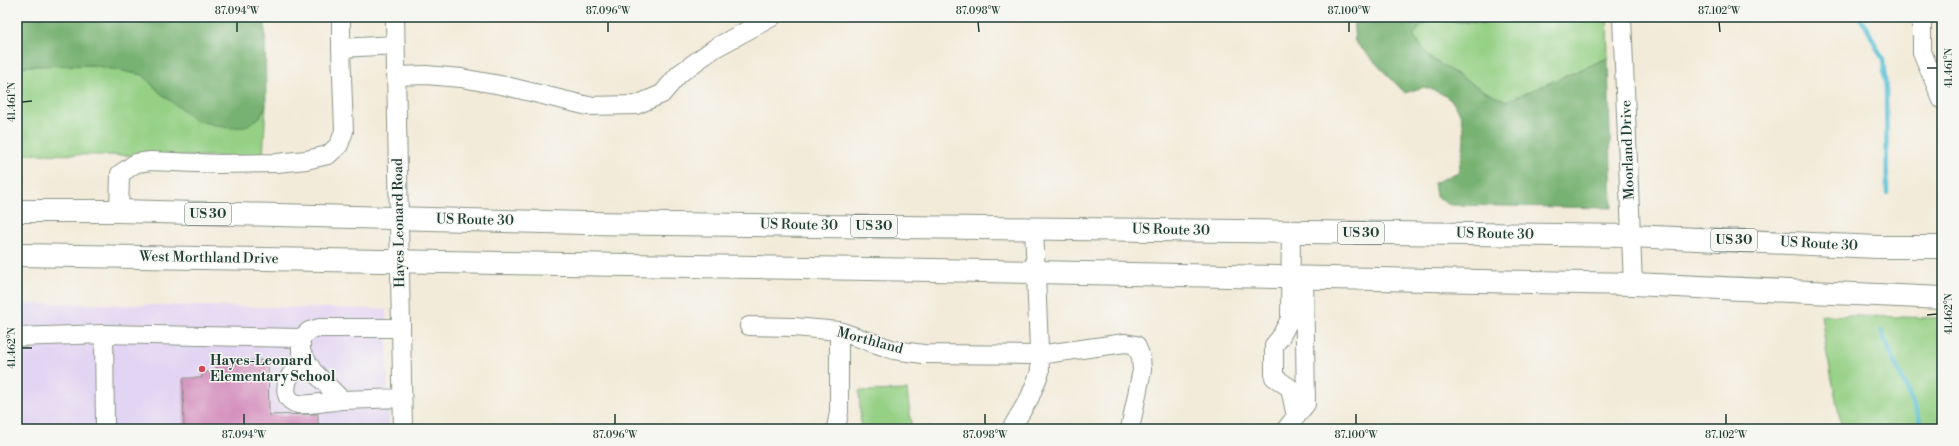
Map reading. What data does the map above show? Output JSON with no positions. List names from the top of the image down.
{
  "streets": {
    "highway": ["US 30", "US Route 30", "West Morthland Drive"],
    "street": ["Moorland Drive", "Hayes Leonard Road", "Morthland"]
  },
  "crossings": [
    ["Moorland Drive", "US Route 30"],
    ["Moorland Drive", "West Morthland Drive"],
    ["US 30", "US Route 30"],
    ["US 30", "Hayes Leonard Road"],
    ["US Route 30", "Hayes Leonard Road"],
    ["Hayes Leonard Road", "West Morthland Drive"]
  ],
  "places": ["Hayes-Leonard Elementary School"],
  "coordinates": [
    "87.094°W",
    "87.096°W",
    "87.098°W",
    "87.100°W",
    "87.102°W",
    "41.461°N",
    "41.462°N"
  ]
}
